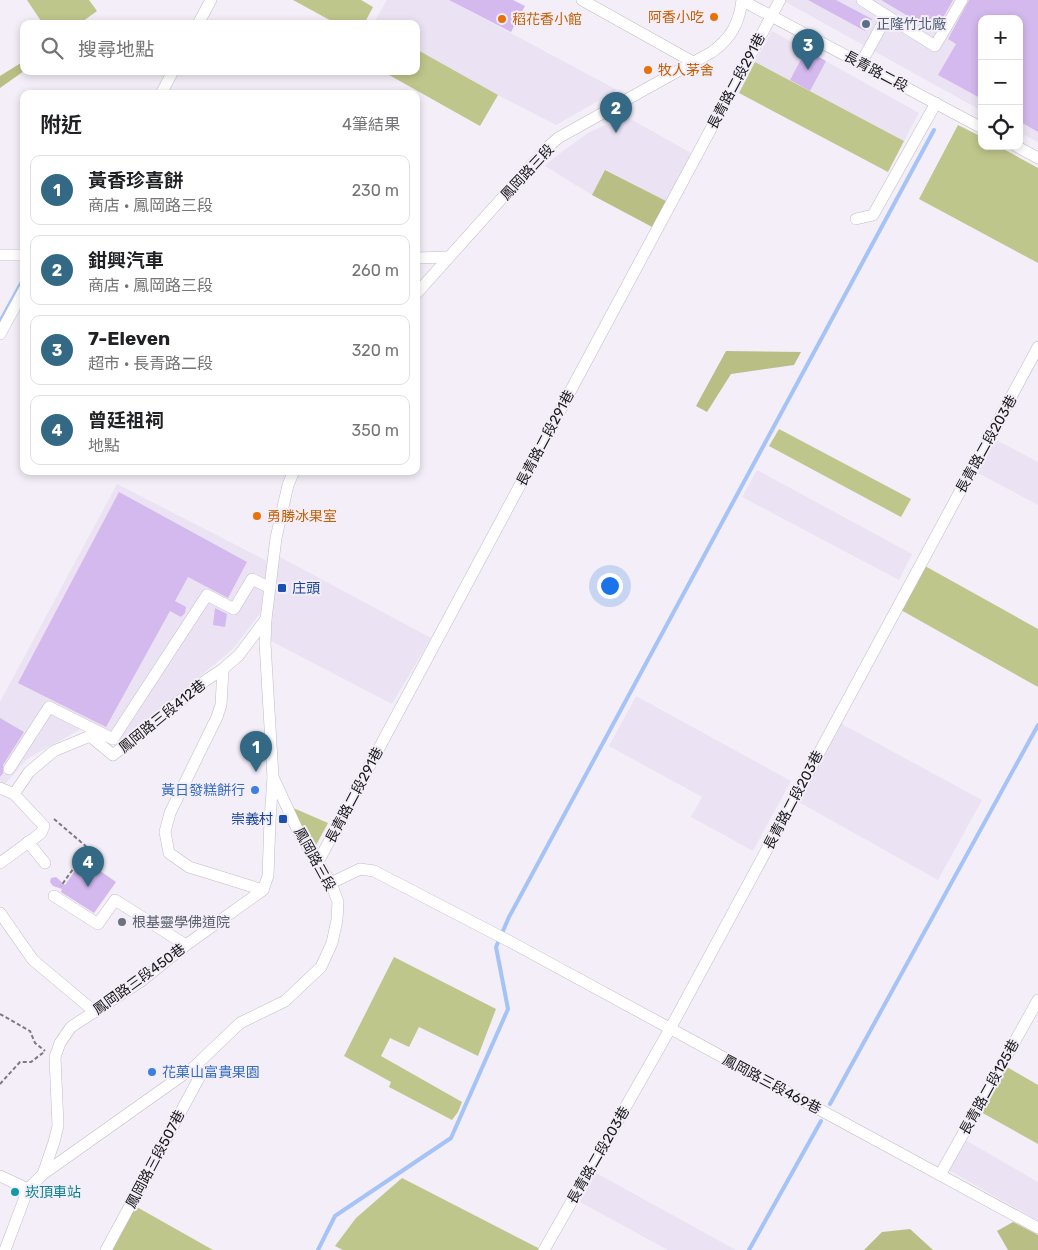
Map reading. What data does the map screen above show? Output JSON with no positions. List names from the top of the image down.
{
  "streets": {
    "street": [
      "長青路二段",
      "長青路二段291巷",
      "鳳岡路三段",
      "長青路二段203巷",
      "鳳岡路三段412巷",
      "鳳岡路三段450巷",
      "鳳岡路三段469巷",
      "長青路二段125巷",
      "鳳岡路三段507巷"
    ]
  },
  "crossings": [
    ["長青路二段", "長青路二段291巷"],
    ["長青路二段", "鳳岡路三段"],
    ["長青路二段291巷", "鳳岡路三段"],
    ["鳳岡路三段", "鳳岡路三段412巷"],
    ["鳳岡路三段", "鳳岡路三段450巷"],
    ["鳳岡路三段", "鳳岡路三段469巷"],
    ["鳳岡路三段", "鳳岡路三段507巷"],
    ["長青路二段203巷", "鳳岡路三段469巷"],
    ["鳳岡路三段469巷", "長青路二段125巷"]
  ],
  "places": {
    "other": [
      "阿香小吃",
      "稻花香小館",
      "正隆竹北廠",
      "牧人茅舍",
      "勇勝冰果室",
      "黃日發糕餅行",
      "根基靈學佛道院",
      "花菓山富貴果園",
      "崁頂車站"
    ],
    "transit": ["庄頭", "崇義村"]
  },
  "page": {
    "map_buttons": ["+", "−"],
    "search": "搜尋地點",
    "pins": [
      "3",
      "2",
      "1",
      "4"
    ],
    "heading": ["附近", "4筆結果"],
    "list": [
      {
        "mark": "1",
        "name": "黃香珍喜餅",
        "note": "商店 · 鳳岡路三段",
        "value": "230 m"
      },
      {
        "mark": "2",
        "name": "鉗興汽車",
        "note": "商店 · 鳳岡路三段",
        "value": "260 m"
      },
      {
        "mark": "3",
        "name": "7-Eleven",
        "note": "超市 · 長青路二段",
        "value": "320 m"
      },
      {
        "mark": "4",
        "name": "曾廷祖祠",
        "note": "地點",
        "value": "350 m"
      }
    ]
  }
}
